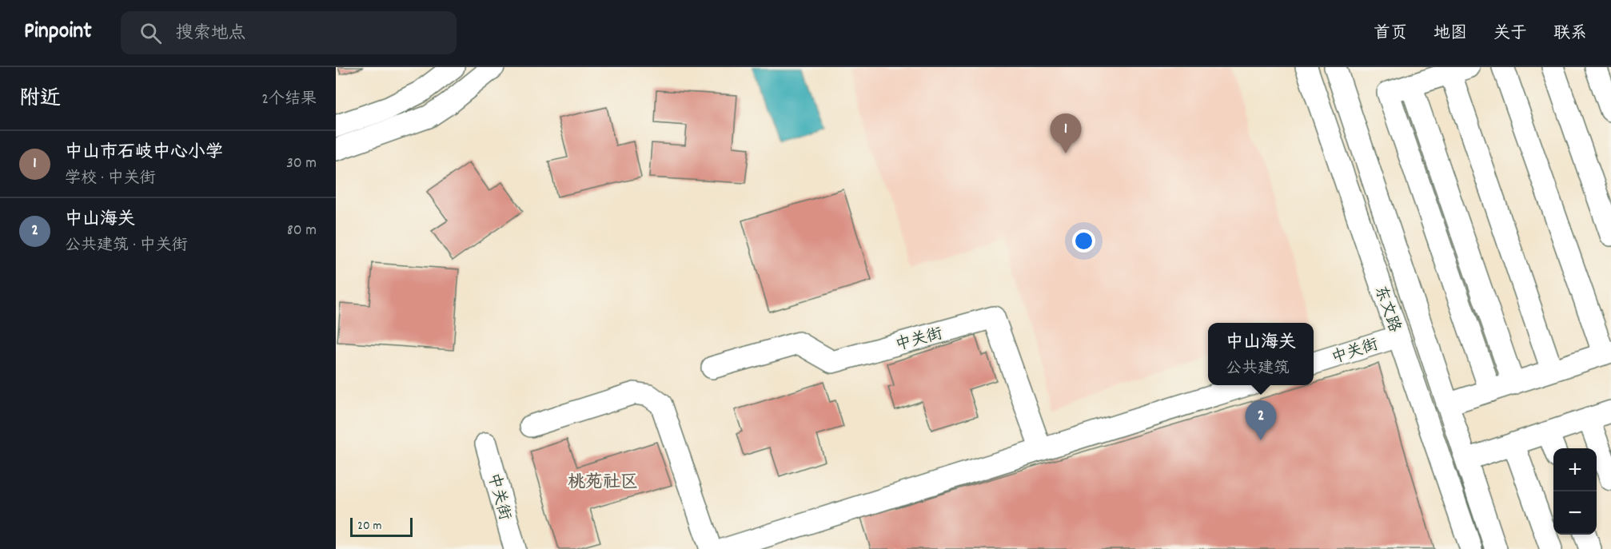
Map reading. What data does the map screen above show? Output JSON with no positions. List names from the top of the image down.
{
  "streets": {
    "street": ["东文路", "中关街"]
  },
  "crossings": [
    ["东文路", "中关街"]
  ],
  "districts": ["桃苑社区"],
  "scale_bar": "20 m",
  "page": {
    "header": "Pinpoint",
    "search": "搜索地点",
    "nav": [
      "首页",
      "地图",
      "关于",
      "联系"
    ],
    "heading": ["附近", "2个结果"],
    "pins": ["1", "2"],
    "list": [
      {
        "mark": "1",
        "name": "中山市石岐中心小学",
        "note": "学校 · 中关街",
        "value": "30 m"
      },
      {
        "mark": "2",
        "name": "中山海关",
        "note": "公共建筑 · 中关街",
        "value": "80 m"
      }
    ],
    "popup": ["中山海关", "公共建筑"],
    "map_buttons": ["+", "−"],
    "scale": "20 m"
  }
}
